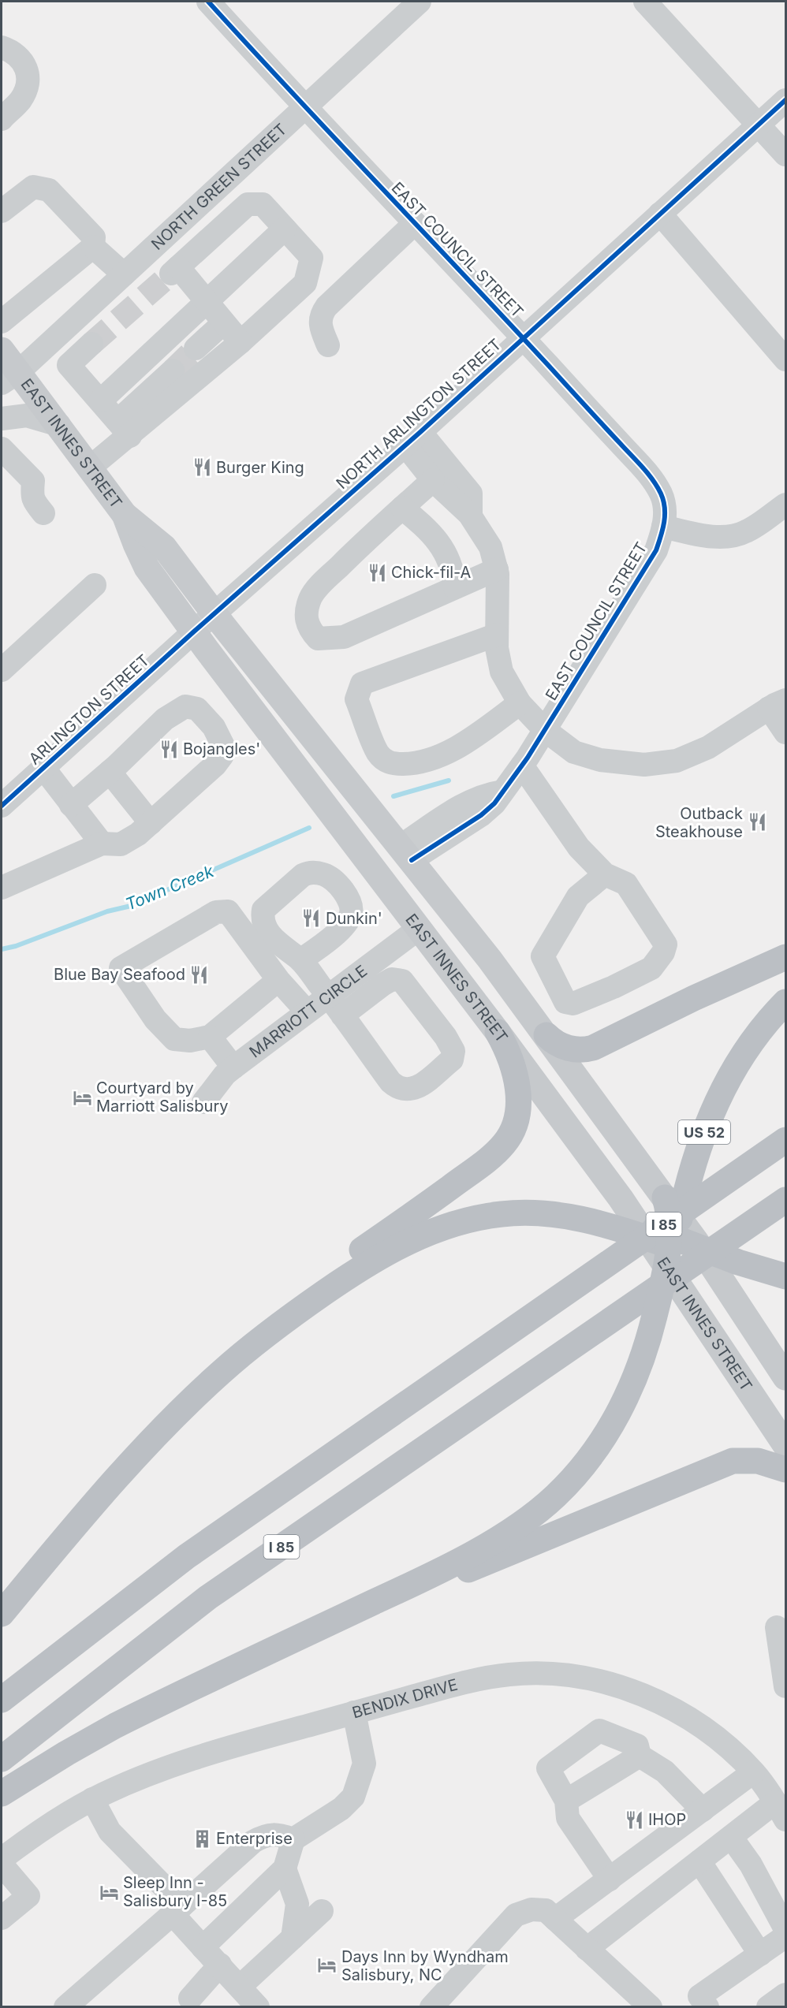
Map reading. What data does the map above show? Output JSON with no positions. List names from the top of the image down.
{
  "streets": {
    "highway": ["US 52", "I 85"],
    "main road": ["EAST INNES STREET"],
    "street": [
      "NORTH GREEN STREET",
      "EAST COUNCIL STREET",
      "NORTH ARLINGTON STREET",
      "ARLINGTON STREET",
      "MARRIOTT CIRCLE",
      "BENDIX DRIVE"
    ]
  },
  "crossings": [
    ["NORTH GREEN STREET", "EAST COUNCIL STREET"],
    ["NORTH GREEN STREET", "EAST INNES STREET"],
    ["EAST COUNCIL STREET", "NORTH ARLINGTON STREET"],
    ["EAST COUNCIL STREET", "EAST INNES STREET"],
    ["NORTH ARLINGTON STREET", "EAST INNES STREET"],
    ["NORTH ARLINGTON STREET", "ARLINGTON STREET"],
    ["EAST INNES STREET", "ARLINGTON STREET"],
    ["EAST INNES STREET", "MARRIOTT CIRCLE"],
    ["EAST INNES STREET", "US 52"]
  ],
  "water": ["Town Creek"],
  "places": {
    "restaurant": [
      "Burger King",
      "Chick-fil-A",
      "Bojangles'",
      "Outback Steakhouse",
      "Dunkin'",
      "Blue Bay Seafood",
      "IHOP"
    ],
    "hotel": ["Courtyard by Marriott Salisbury", "Sleep Inn - Salisbury I-85", "Days Inn by Wyndham Salisbury, NC"],
    "building": ["Enterprise"]
  }
}
